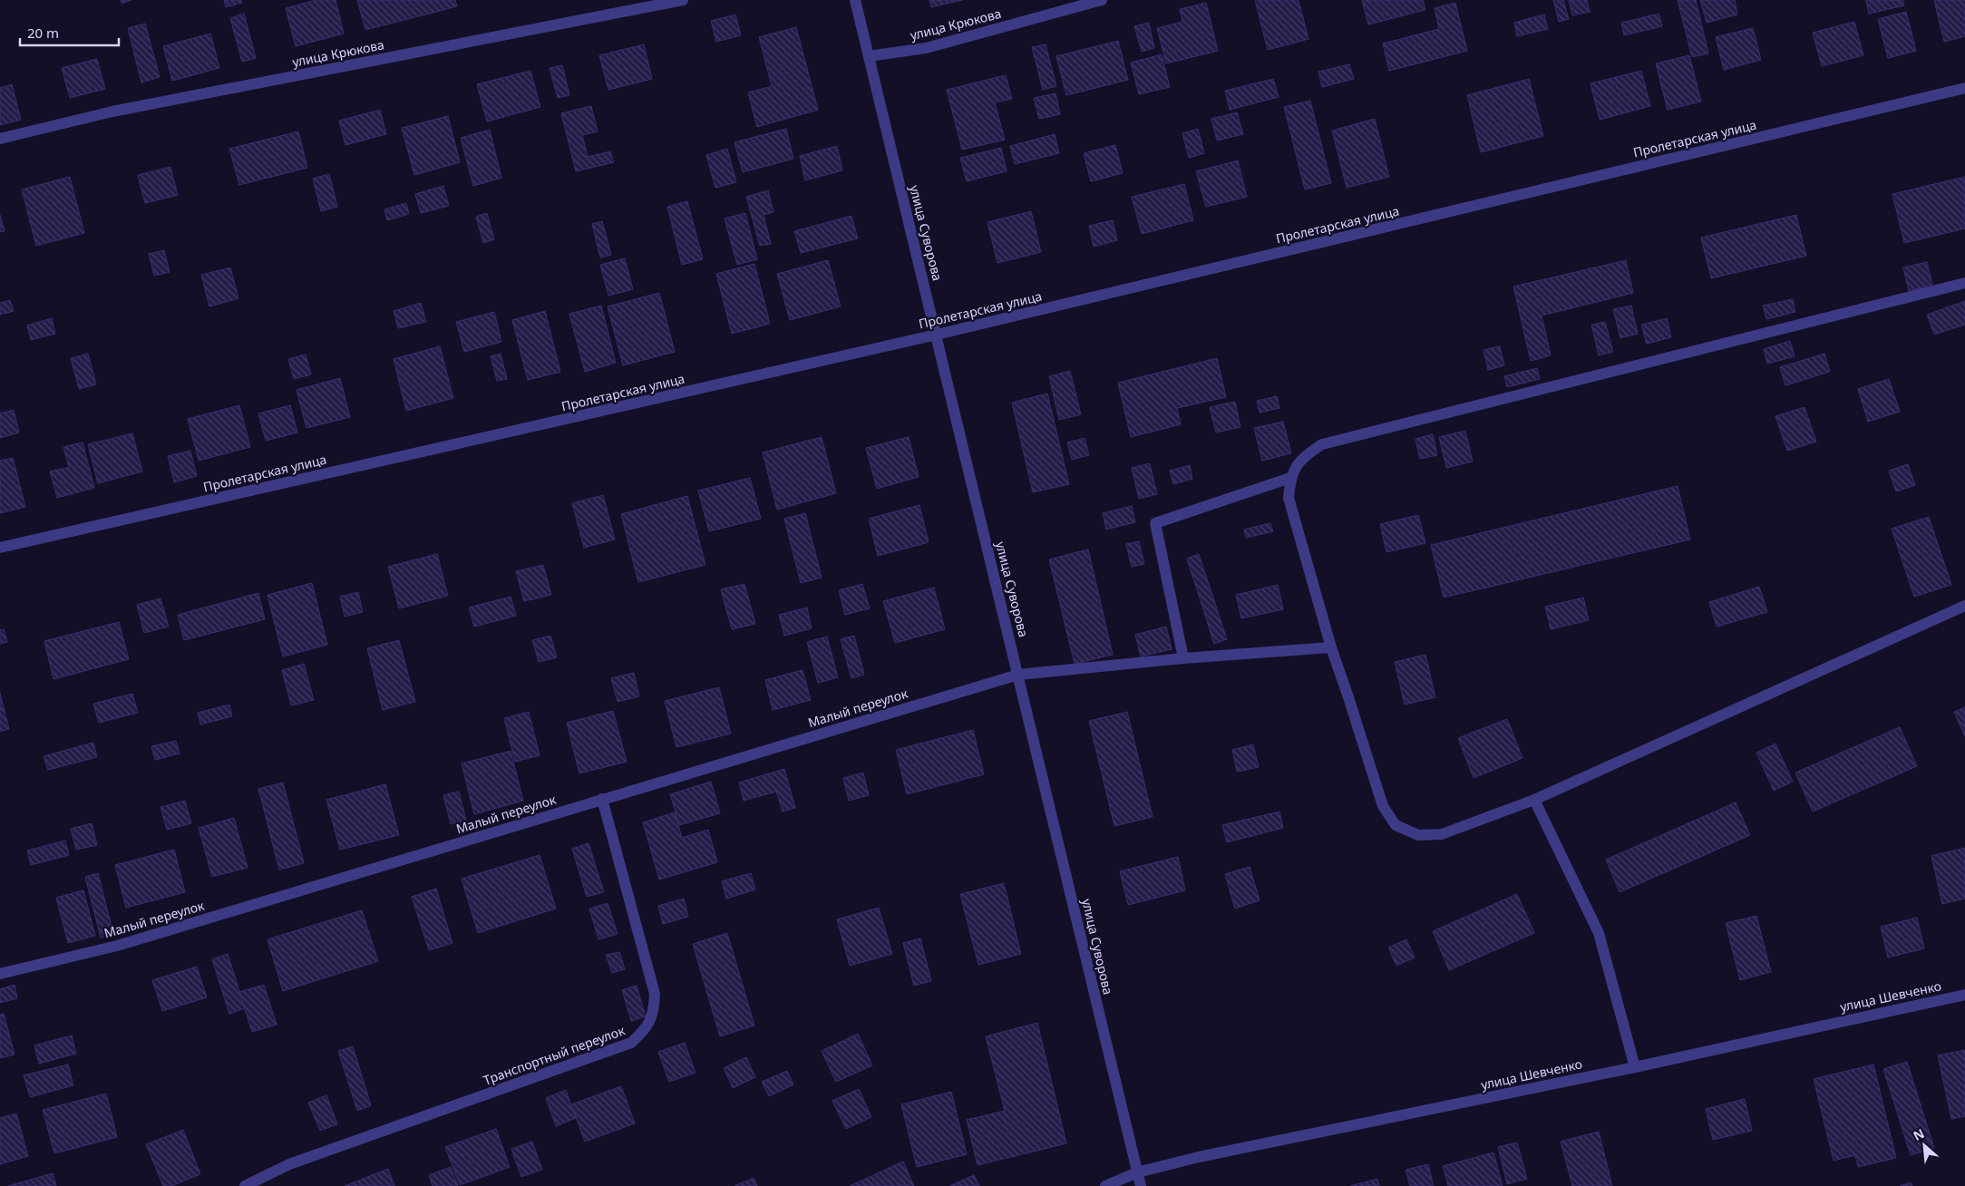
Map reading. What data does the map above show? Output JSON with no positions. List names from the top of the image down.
{
  "streets": {
    "street": [
      "улица Крюкова",
      "Пролетарская улица",
      "улица Суворова",
      "Малый переулок",
      "улица Шевченко",
      "Транспортный переулок"
    ]
  },
  "crossings": [
    ["улица Крюкова", "улица Суворова"],
    ["Пролетарская улица", "улица Суворова"],
    ["улица Суворова", "Малый переулок"],
    ["улица Суворова", "улица Шевченко"],
    ["Малый переулок", "Транспортный переулок"]
  ],
  "scale_bar": "20 m",
  "north": "top left"
}
